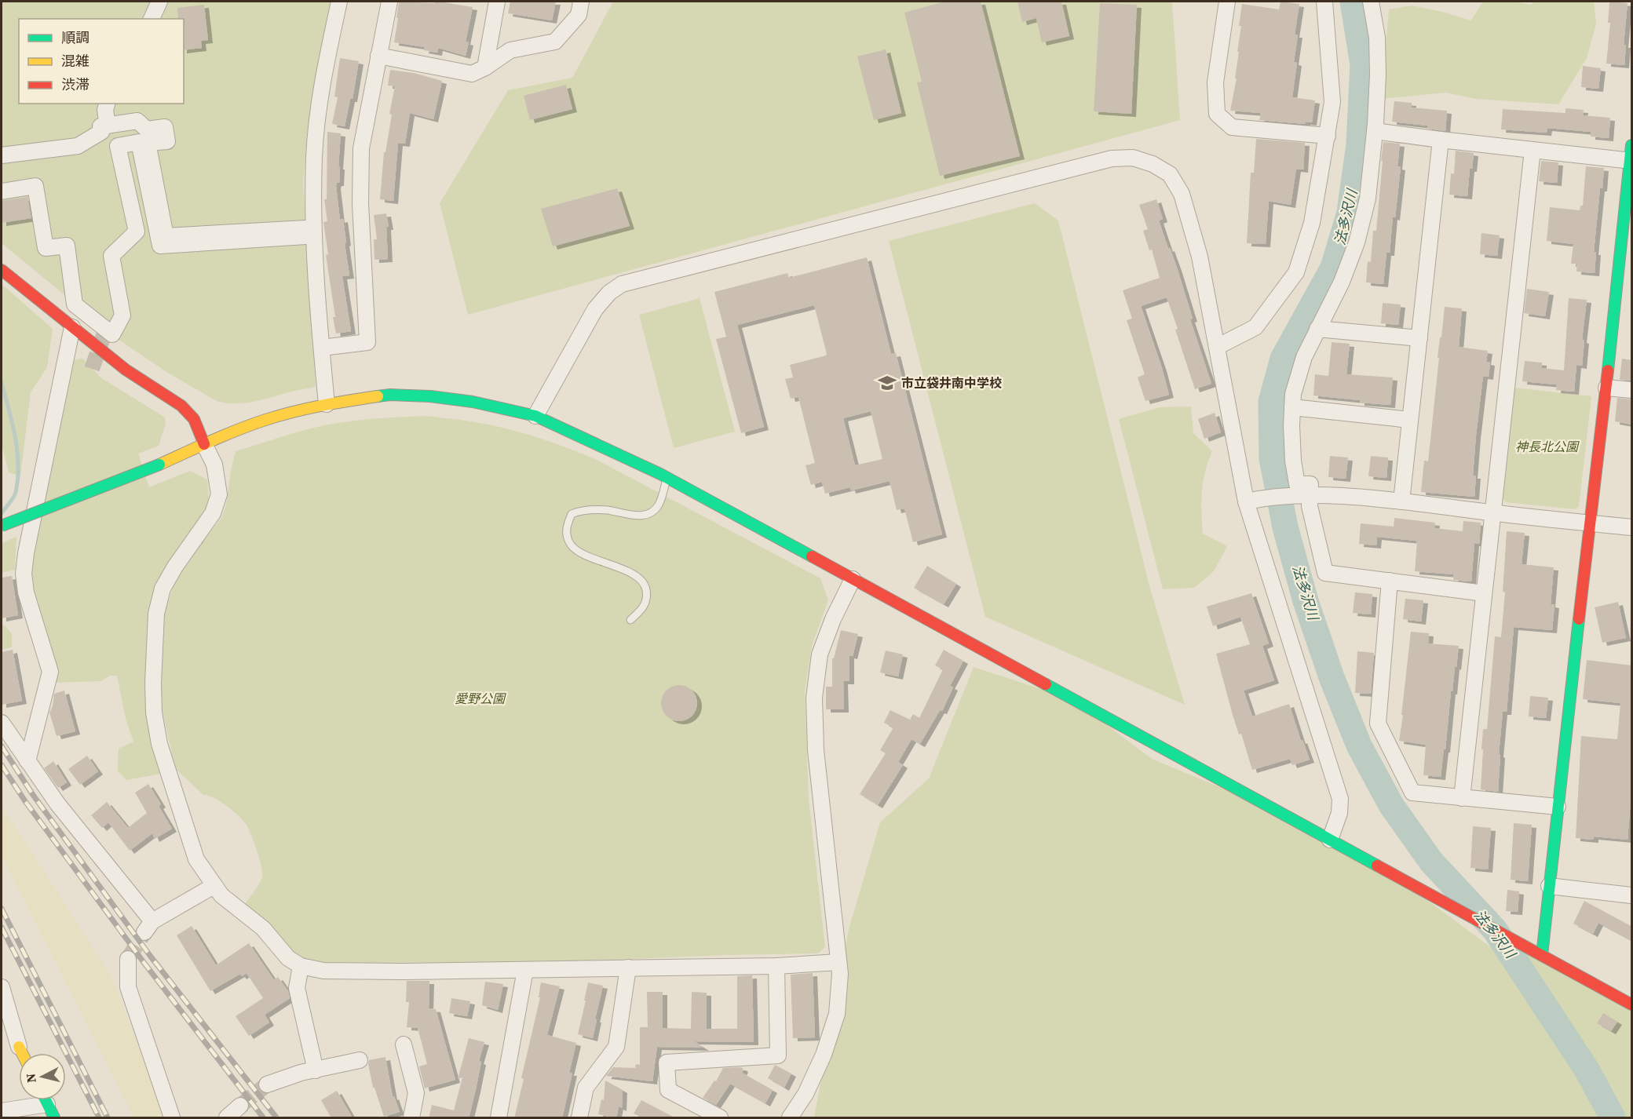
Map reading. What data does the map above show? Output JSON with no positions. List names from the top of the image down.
{
  "water": ["法多沢川"],
  "parks": ["神長北公園", "愛野公園"],
  "places": {
    "school or university": ["市立袋井南中学校"]
  },
  "legend": ["順調", "混雑", "渋滞"],
  "north": "left"
}
